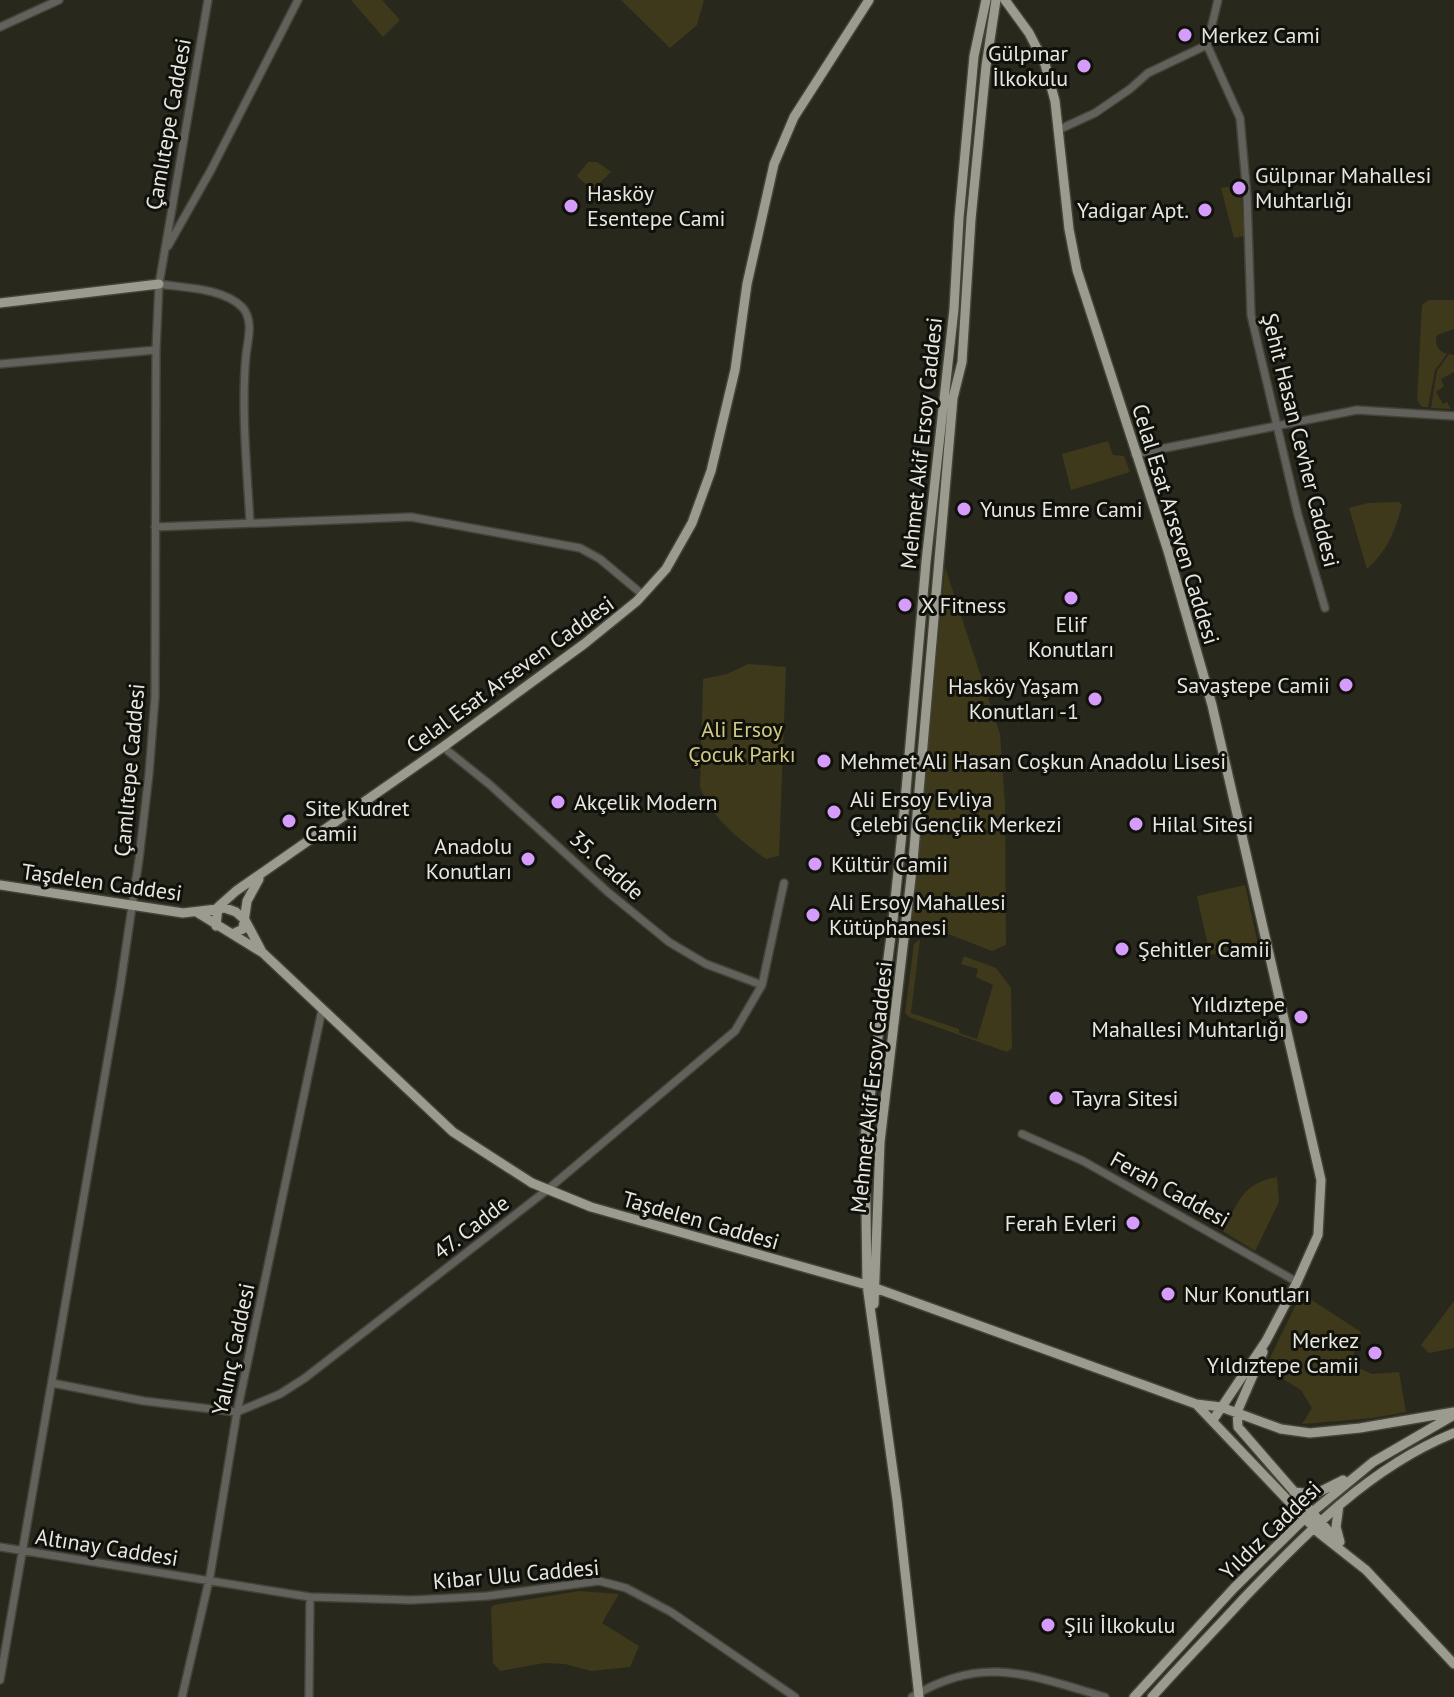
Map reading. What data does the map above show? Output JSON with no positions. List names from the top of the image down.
{
  "streets": {
    "main road": [
      "Mehmet Akif Ersoy Caddesi",
      "Celal Esat Arseven Caddesi",
      "Taşdelen Caddesi",
      "Yıldız Caddesi"
    ],
    "street": [
      "Çamlıtepe Caddesi",
      "Şehit Hasan Cevher Caddesi",
      "35. Cadde",
      "Ferah Caddesi",
      "47. Cadde",
      "Yalınç Caddesi",
      "Altınay Caddesi",
      "Kibar Ulu Caddesi"
    ]
  },
  "crossings": [
    ["Çamlıtepe Caddesi", "Taşdelen Caddesi"],
    ["Çamlıtepe Caddesi", "47. Cadde"],
    ["Çamlıtepe Caddesi", "Altınay Caddesi"],
    ["Mehmet Akif Ersoy Caddesi", "Taşdelen Caddesi"],
    ["Celal Esat Arseven Caddesi", "35. Cadde"],
    ["Celal Esat Arseven Caddesi", "Ferah Caddesi"],
    ["35. Cadde", "47. Cadde"],
    ["Taşdelen Caddesi", "47. Cadde"],
    ["Taşdelen Caddesi", "Yalınç Caddesi"],
    ["47. Cadde", "Yalınç Caddesi"],
    ["Yalınç Caddesi", "Altınay Caddesi"],
    ["Yalınç Caddesi", "Kibar Ulu Caddesi"],
    ["Altınay Caddesi", "Kibar Ulu Caddesi"]
  ],
  "parks": ["Ali Ersoy Çocuk Parkı"],
  "places": [
    "Merkez Cami",
    "Gülpınar İlkokulu",
    "Gülpınar Mahallesi Muhtarlığı",
    "Hasköy Esentepe Cami",
    "Yadigar Apt.",
    "Yunus Emre Cami",
    "Elif Konutları",
    "X Fitness",
    "Savaştepe Camii",
    "Hasköy Yaşam Konutları -1",
    "Mehmet Ali Hasan Coşkun Anadolu Lisesi",
    "Akçelik Modern",
    "Ali Ersoy Evliya Çelebi Gençlik Merkezi",
    "Site Kudret Camii",
    "Hilal Sitesi",
    "Anadolu Konutları",
    "Kültür Camii",
    "Ali Ersoy Mahallesi Kütüphanesi",
    "Şehitler Camii",
    "Yıldıztepe Mahallesi Muhtarlığı",
    "Tayra Sitesi",
    "Ferah Evleri",
    "Nur Konutları",
    "Merkez Yıldıztepe Camii",
    "Şili İlkokulu"
  ]
}
